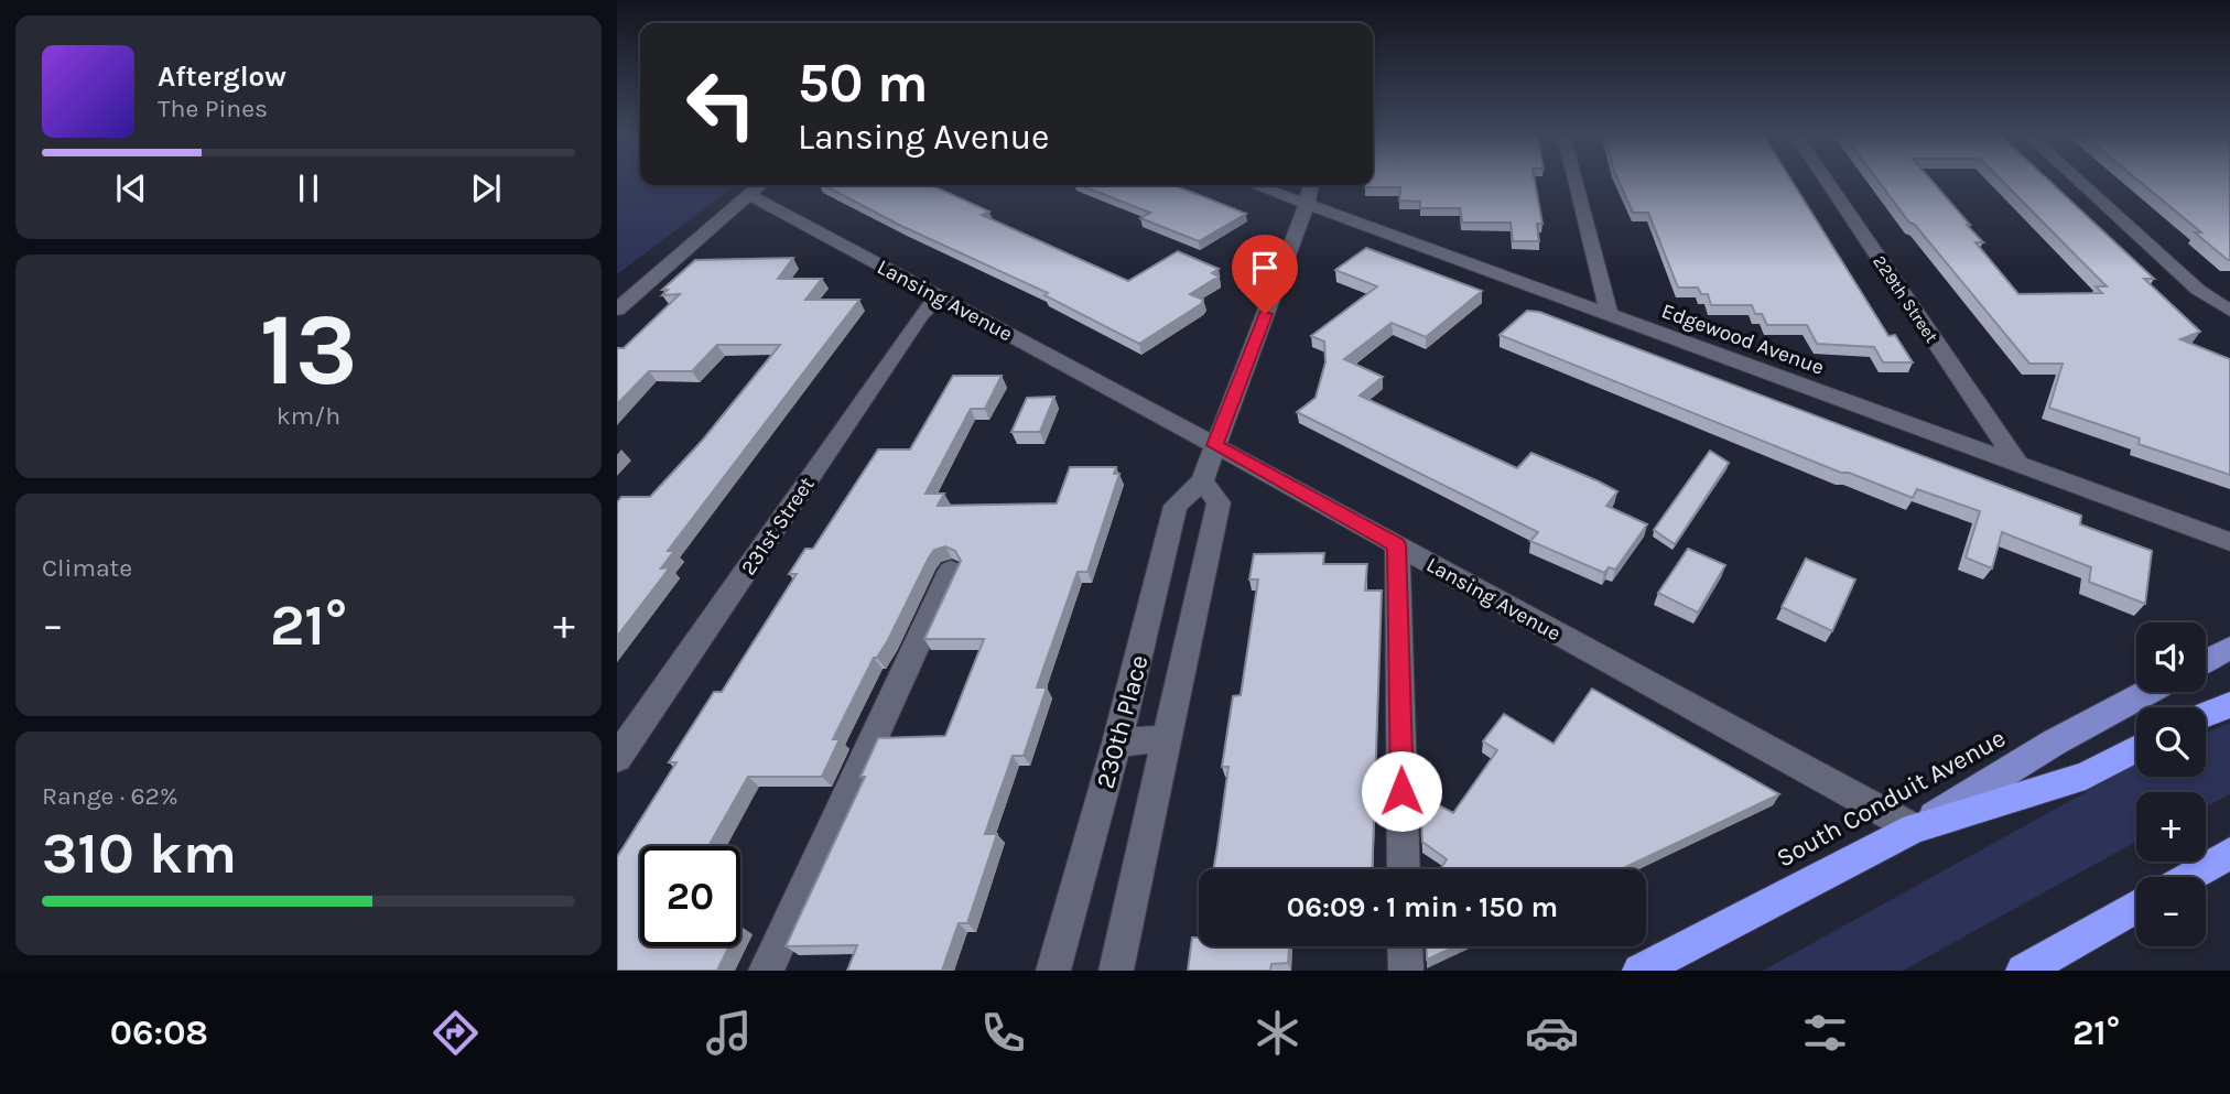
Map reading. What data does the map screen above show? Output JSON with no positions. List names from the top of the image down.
{
  "streets": {
    "highway": ["South Conduit Avenue"],
    "street": [
      "229th Street",
      "Lansing Avenue",
      "Edgewood Avenue",
      "231st Street",
      "230th Place"
    ]
  },
  "crossings": [
    ["229th Street", "Edgewood Avenue"],
    ["Lansing Avenue", "231st Street"],
    ["Lansing Avenue", "230th Place"],
    ["Lansing Avenue", "South Conduit Avenue"],
    ["Edgewood Avenue", "230th Place"]
  ],
  "page": {
    "turn": ["50 m", "Lansing Avenue"],
    "song": ["Afterglow", "The Pines"],
    "tile": [
      ["13", "km/h"],
      "Climate",
      ["Range · 62%", "310 km"]
    ],
    "heat": ["−", "21°", "+"],
    "map_buttons": ["+", "−"],
    "limit": "20",
    "trip": "06:09 · 1 min · 150 m",
    "tabs": ["06:08", "21°"]
  }
}
